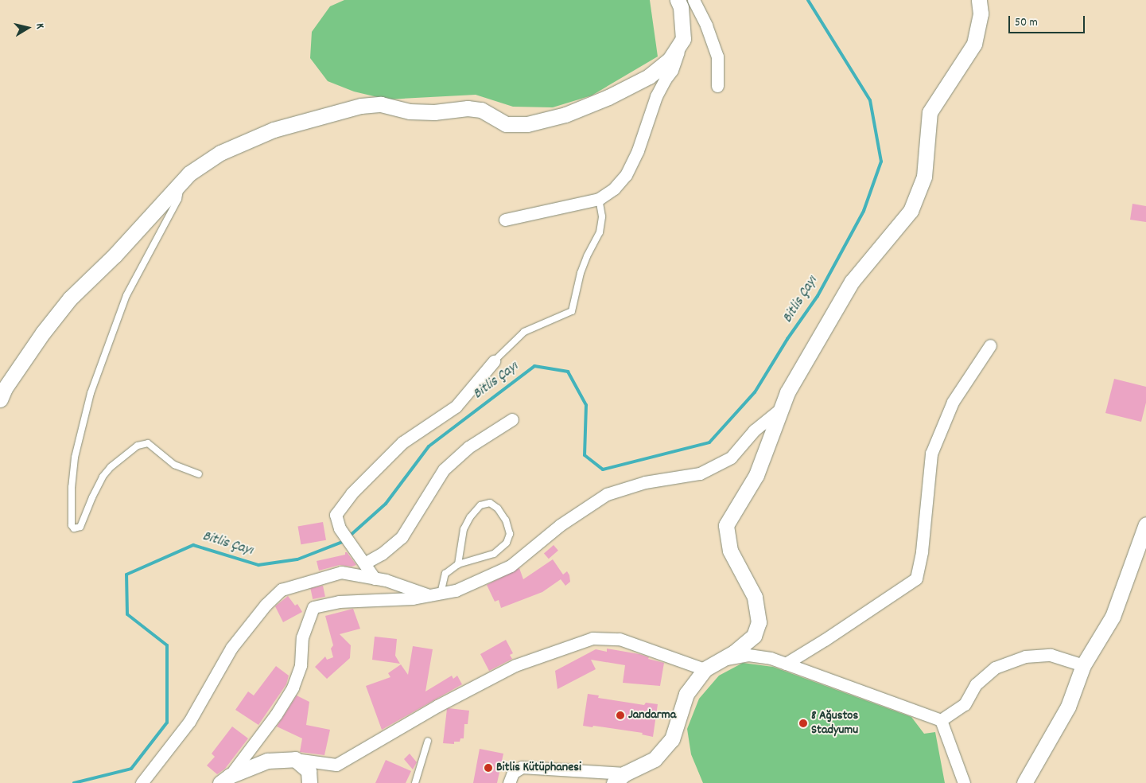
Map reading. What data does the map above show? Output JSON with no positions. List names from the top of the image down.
{
  "water": ["Bitlis Çayı"],
  "places": ["Jandarma", "8 Ağustos Stadyumu", "Bitlis Kütüphanesi"],
  "scale_bar": "50 m",
  "north": "right"
}
